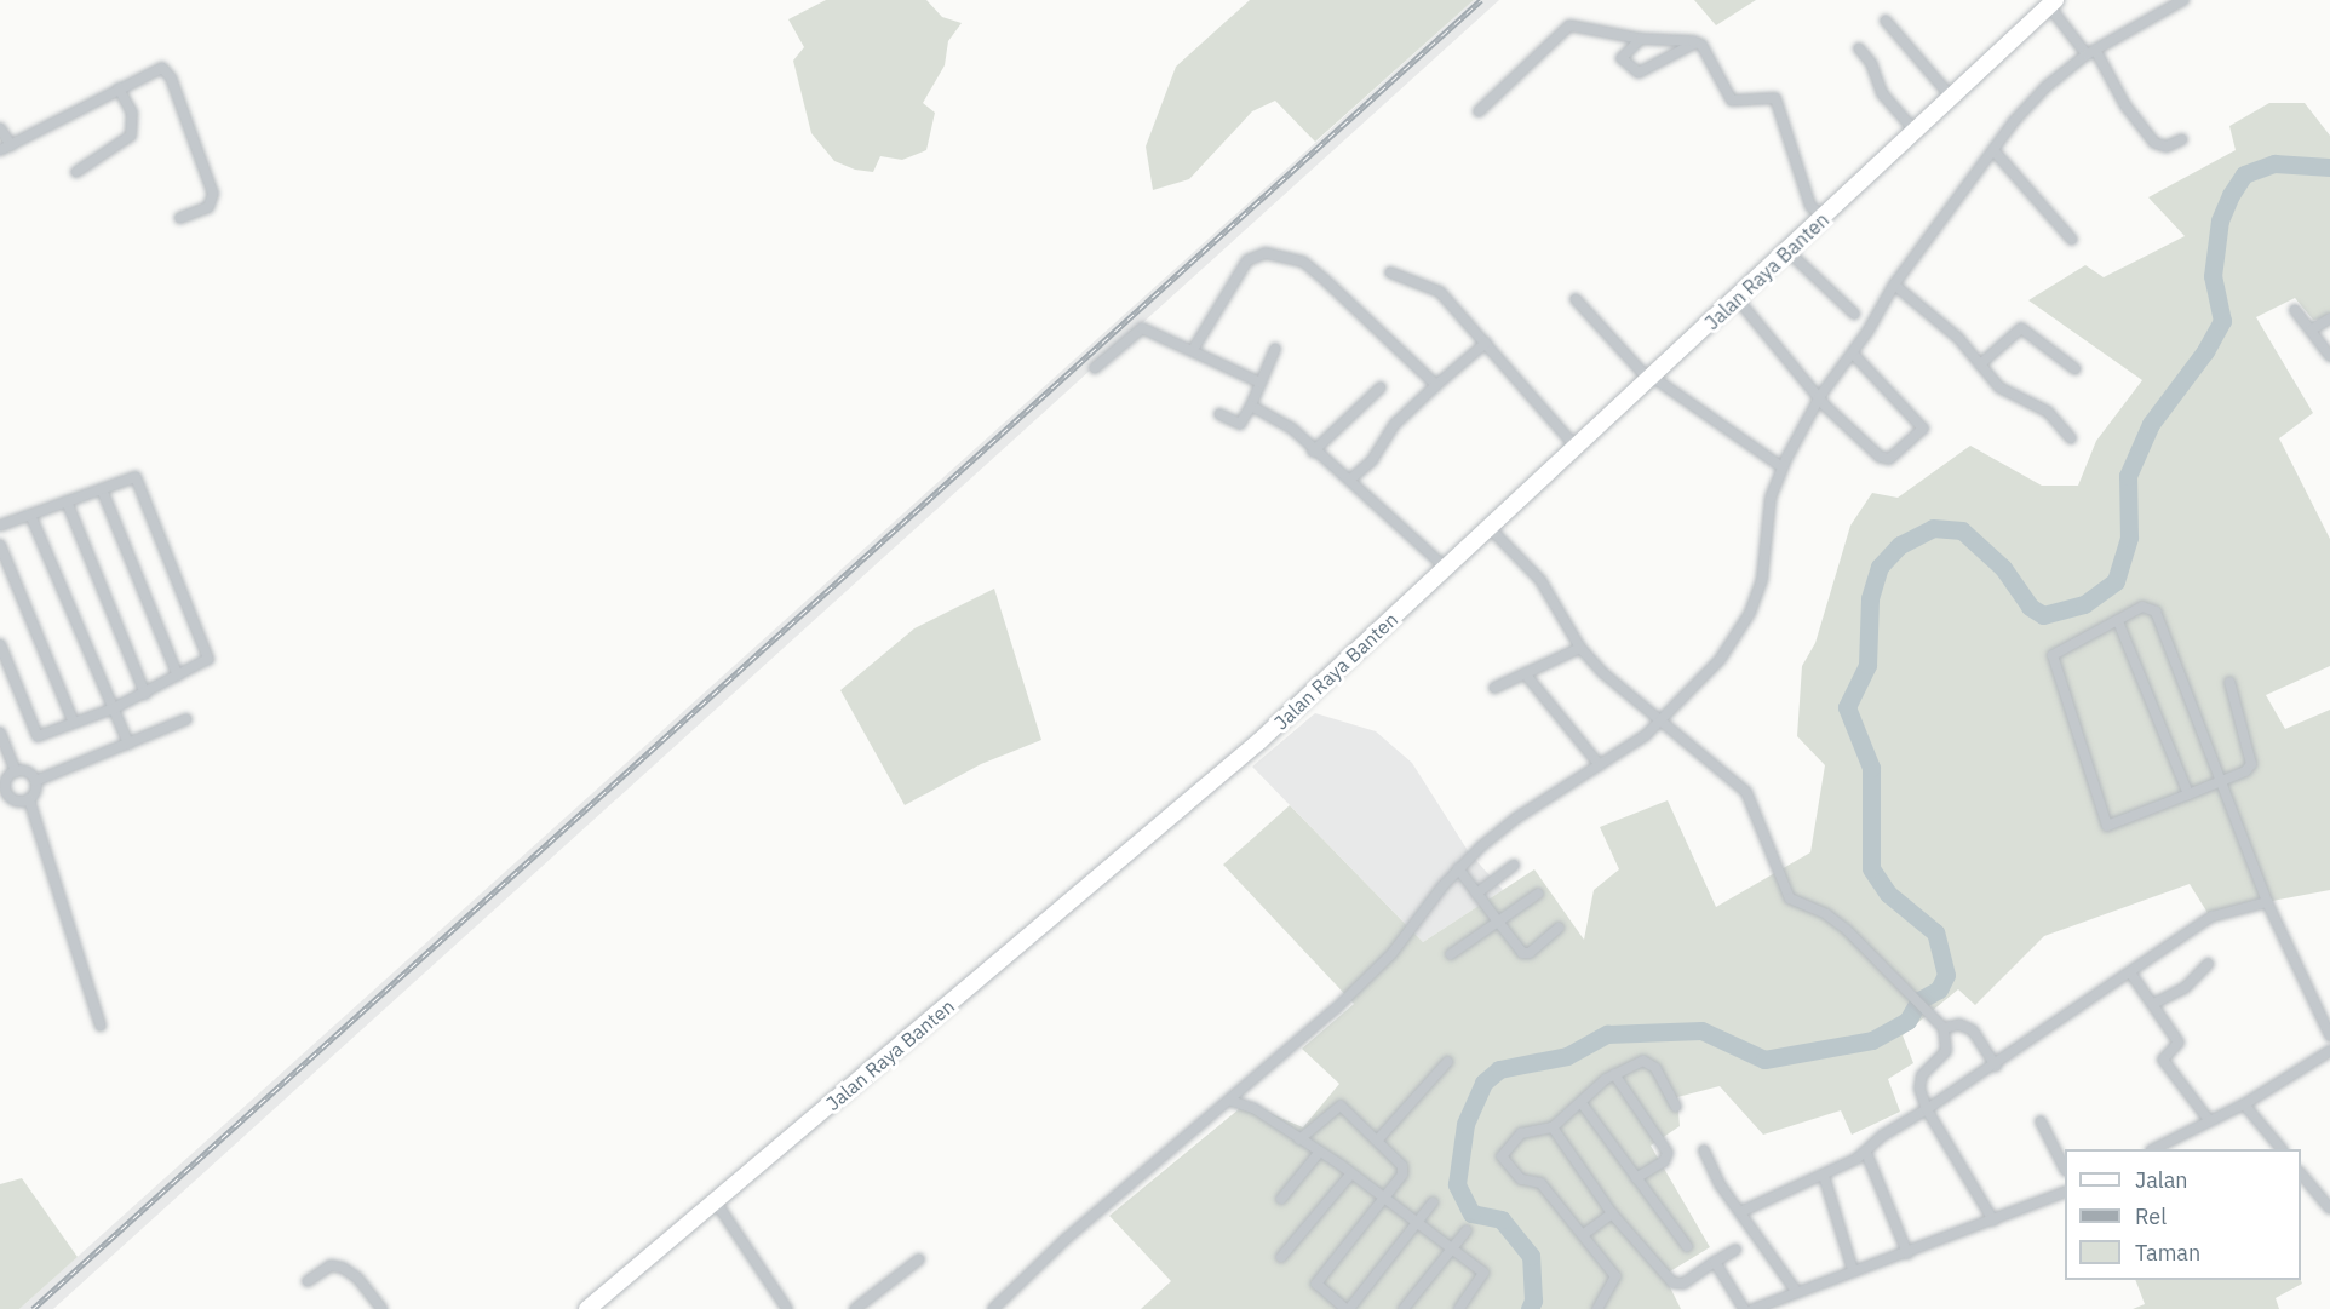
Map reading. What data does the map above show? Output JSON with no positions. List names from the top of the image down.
{
  "streets": {
    "main road": ["Jalan Raya Banten"]
  },
  "legend": ["Jalan", "Rel", "Taman"]
}
